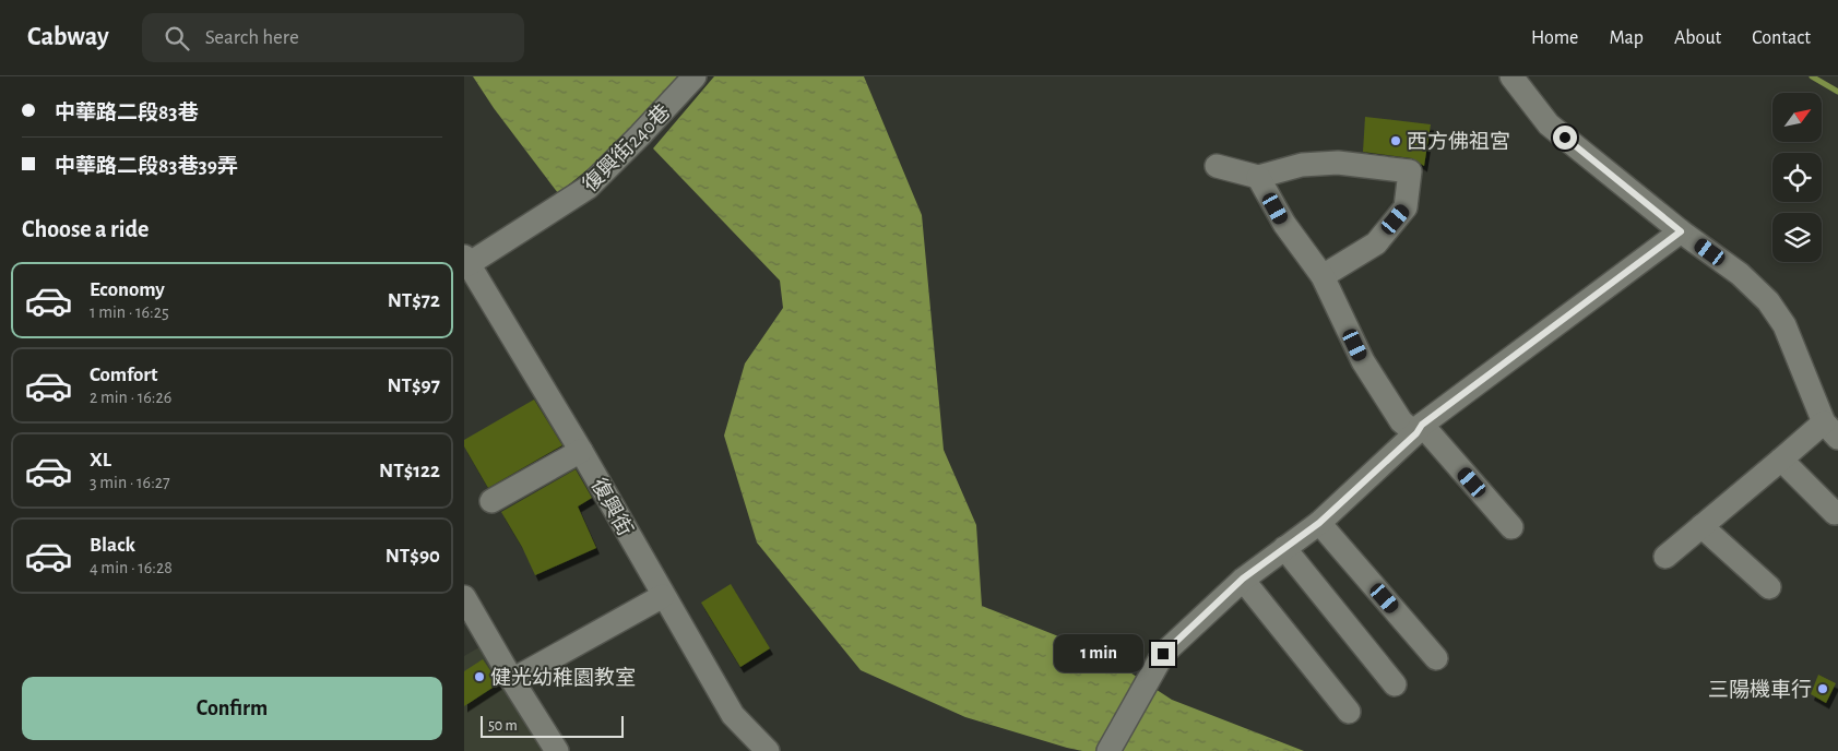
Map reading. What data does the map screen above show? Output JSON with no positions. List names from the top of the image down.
{
  "streets": {
    "street": ["復興街240巷", "復興街"]
  },
  "crossings": [
    ["復興街240巷", "復興街"]
  ],
  "places": ["西方佛祖宮", "健光幼稚園教室", "三陽機車行"],
  "scale_bar": "50 m",
  "north": "top right",
  "page": {
    "header": "Cabway",
    "search": "Search here",
    "nav": [
      "Home",
      "Map",
      "About",
      "Contact"
    ],
    "banner": ["中華路二段83巷", "中華路二段83巷39弄"],
    "heading": "Choose a ride",
    "list": [
      {
        "name": "Economy",
        "note": "1 min · 16:25",
        "value": "NT$72"
      },
      {
        "name": "Comfort",
        "note": "2 min · 16:26",
        "value": "NT$97"
      },
      {
        "name": "XL",
        "note": "3 min · 16:27",
        "value": "NT$122"
      },
      {
        "name": "Black",
        "note": "4 min · 16:28",
        "value": "NT$90"
      }
    ],
    "bubble": "1 min",
    "buttons": "Confirm",
    "scale": "50 m"
  }
}
